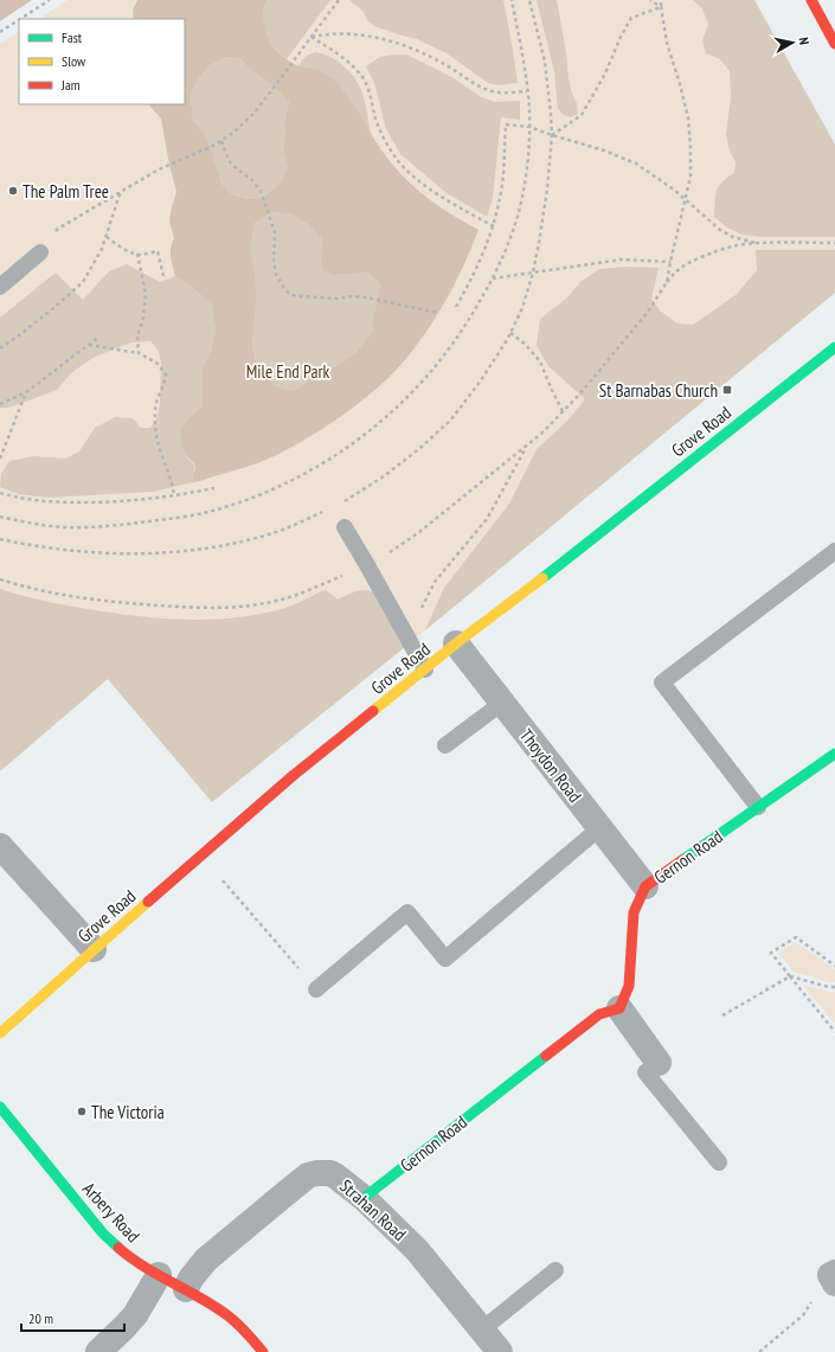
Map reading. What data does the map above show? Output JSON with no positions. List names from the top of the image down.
{
  "streets": {
    "main road": ["Grove Road", "Gernon Road", "Arbery Road"],
    "street": ["Thoydon Road", "Strahan Road"]
  },
  "crossings": [
    ["Grove Road", "Thoydon Road"],
    ["Thoydon Road", "Gernon Road"],
    ["Gernon Road", "Strahan Road"],
    ["Strahan Road", "Arbery Road"]
  ],
  "parks": ["Mile End Park"],
  "places": {
    "other": ["The Palm Tree", "The Victoria"],
    "transit": ["St Barnabas Church"]
  },
  "legend": ["Fast", "Slow", "Jam"],
  "scale_bar": "20 m",
  "north": "right"
}
